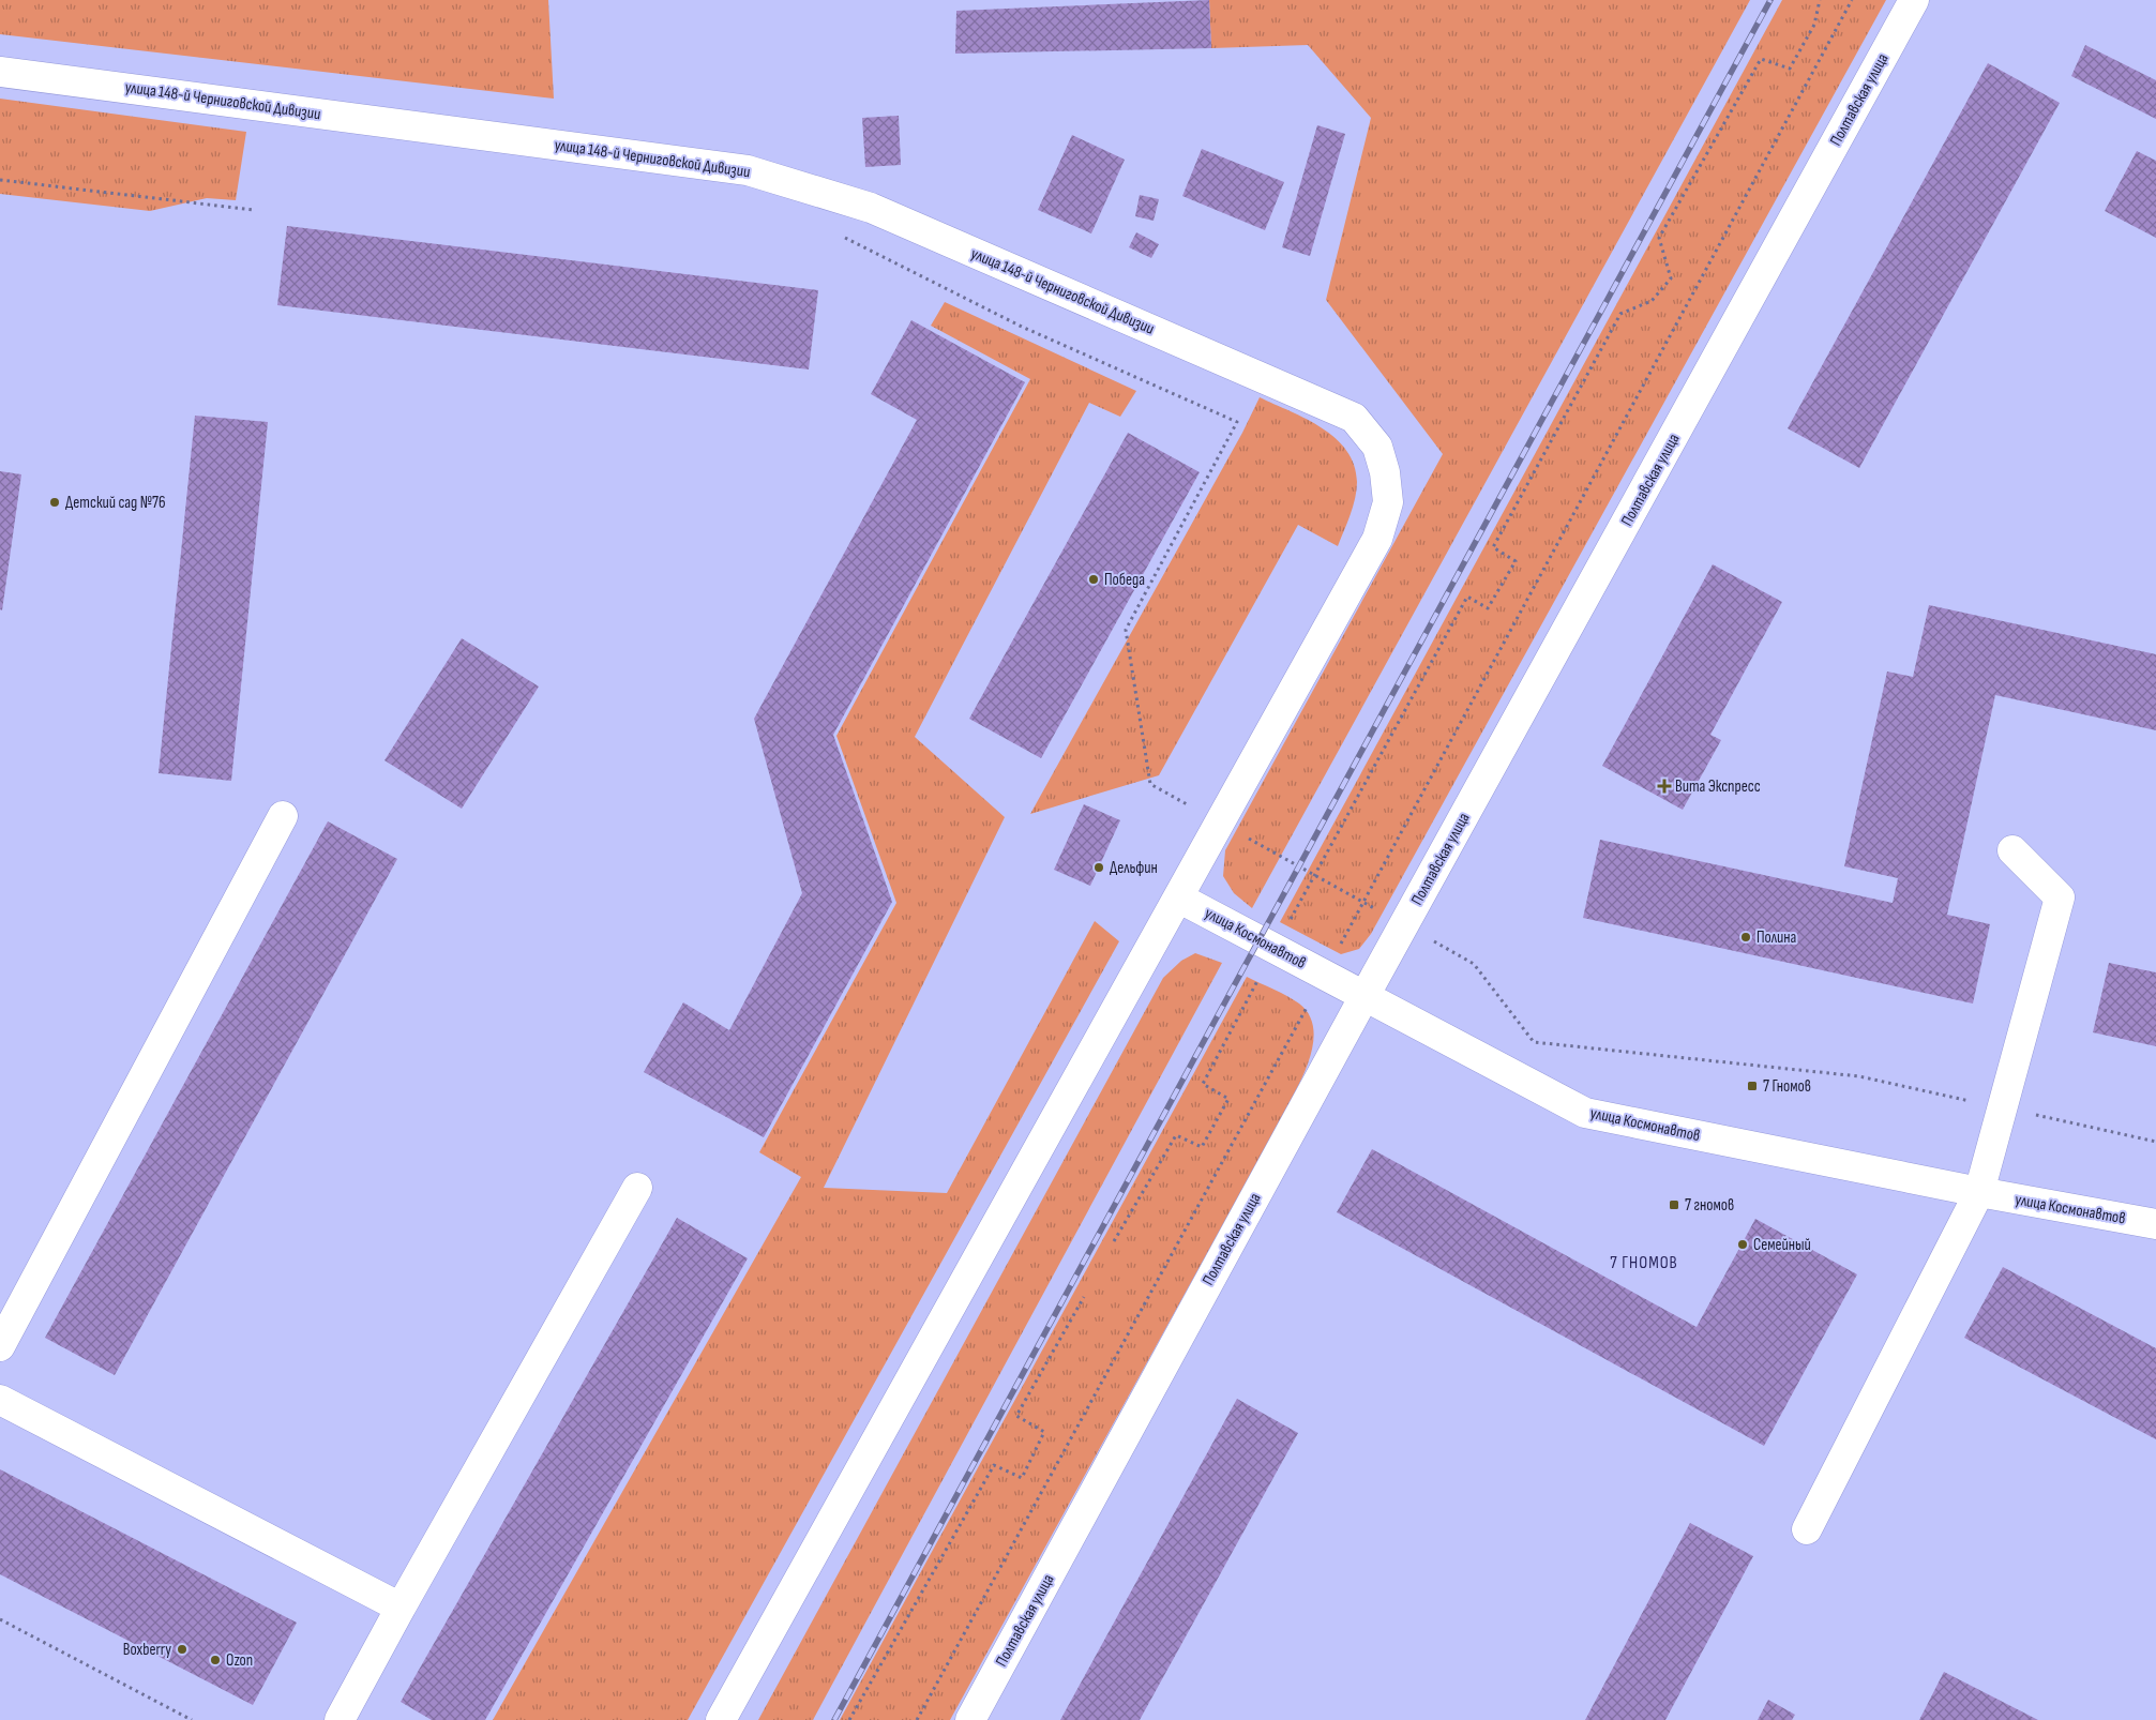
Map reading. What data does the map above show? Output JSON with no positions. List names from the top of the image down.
{
  "streets": {
    "street": ["Полтавская улица", "улица 148-й Черниговской Дивизии", "улица Космонавтов"]
  },
  "crossings": [
    ["Полтавская улица", "улица Космонавтов"]
  ],
  "districts": ["7 ГНОМОВ"],
  "places": {
    "other": [
      "Детский сад №76",
      "Победа",
      "Дельфин",
      "Полина",
      "Семейный",
      "Boxberry",
      "Ozon"
    ],
    "health": ["Вита Экспресс"],
    "transit": ["7 Гномов", "7 гномов"]
  }
}
